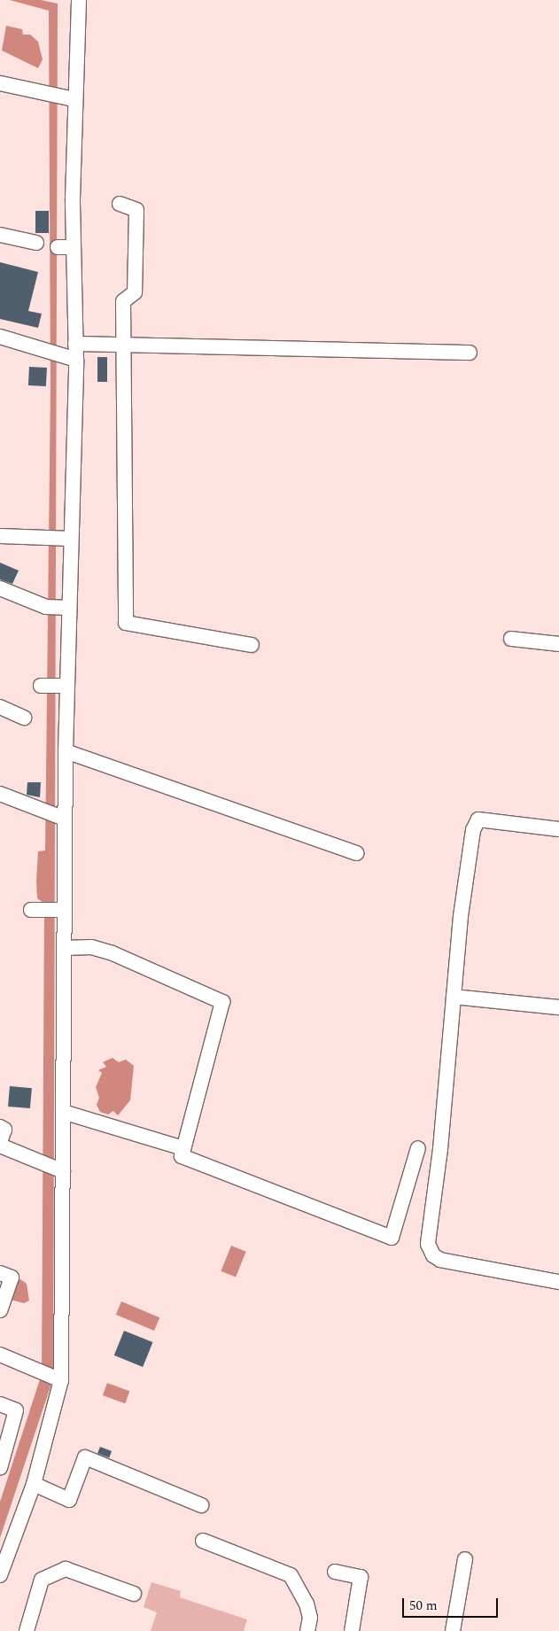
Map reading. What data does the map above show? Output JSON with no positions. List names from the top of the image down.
{
  "scale_bar": "50 m"
}
